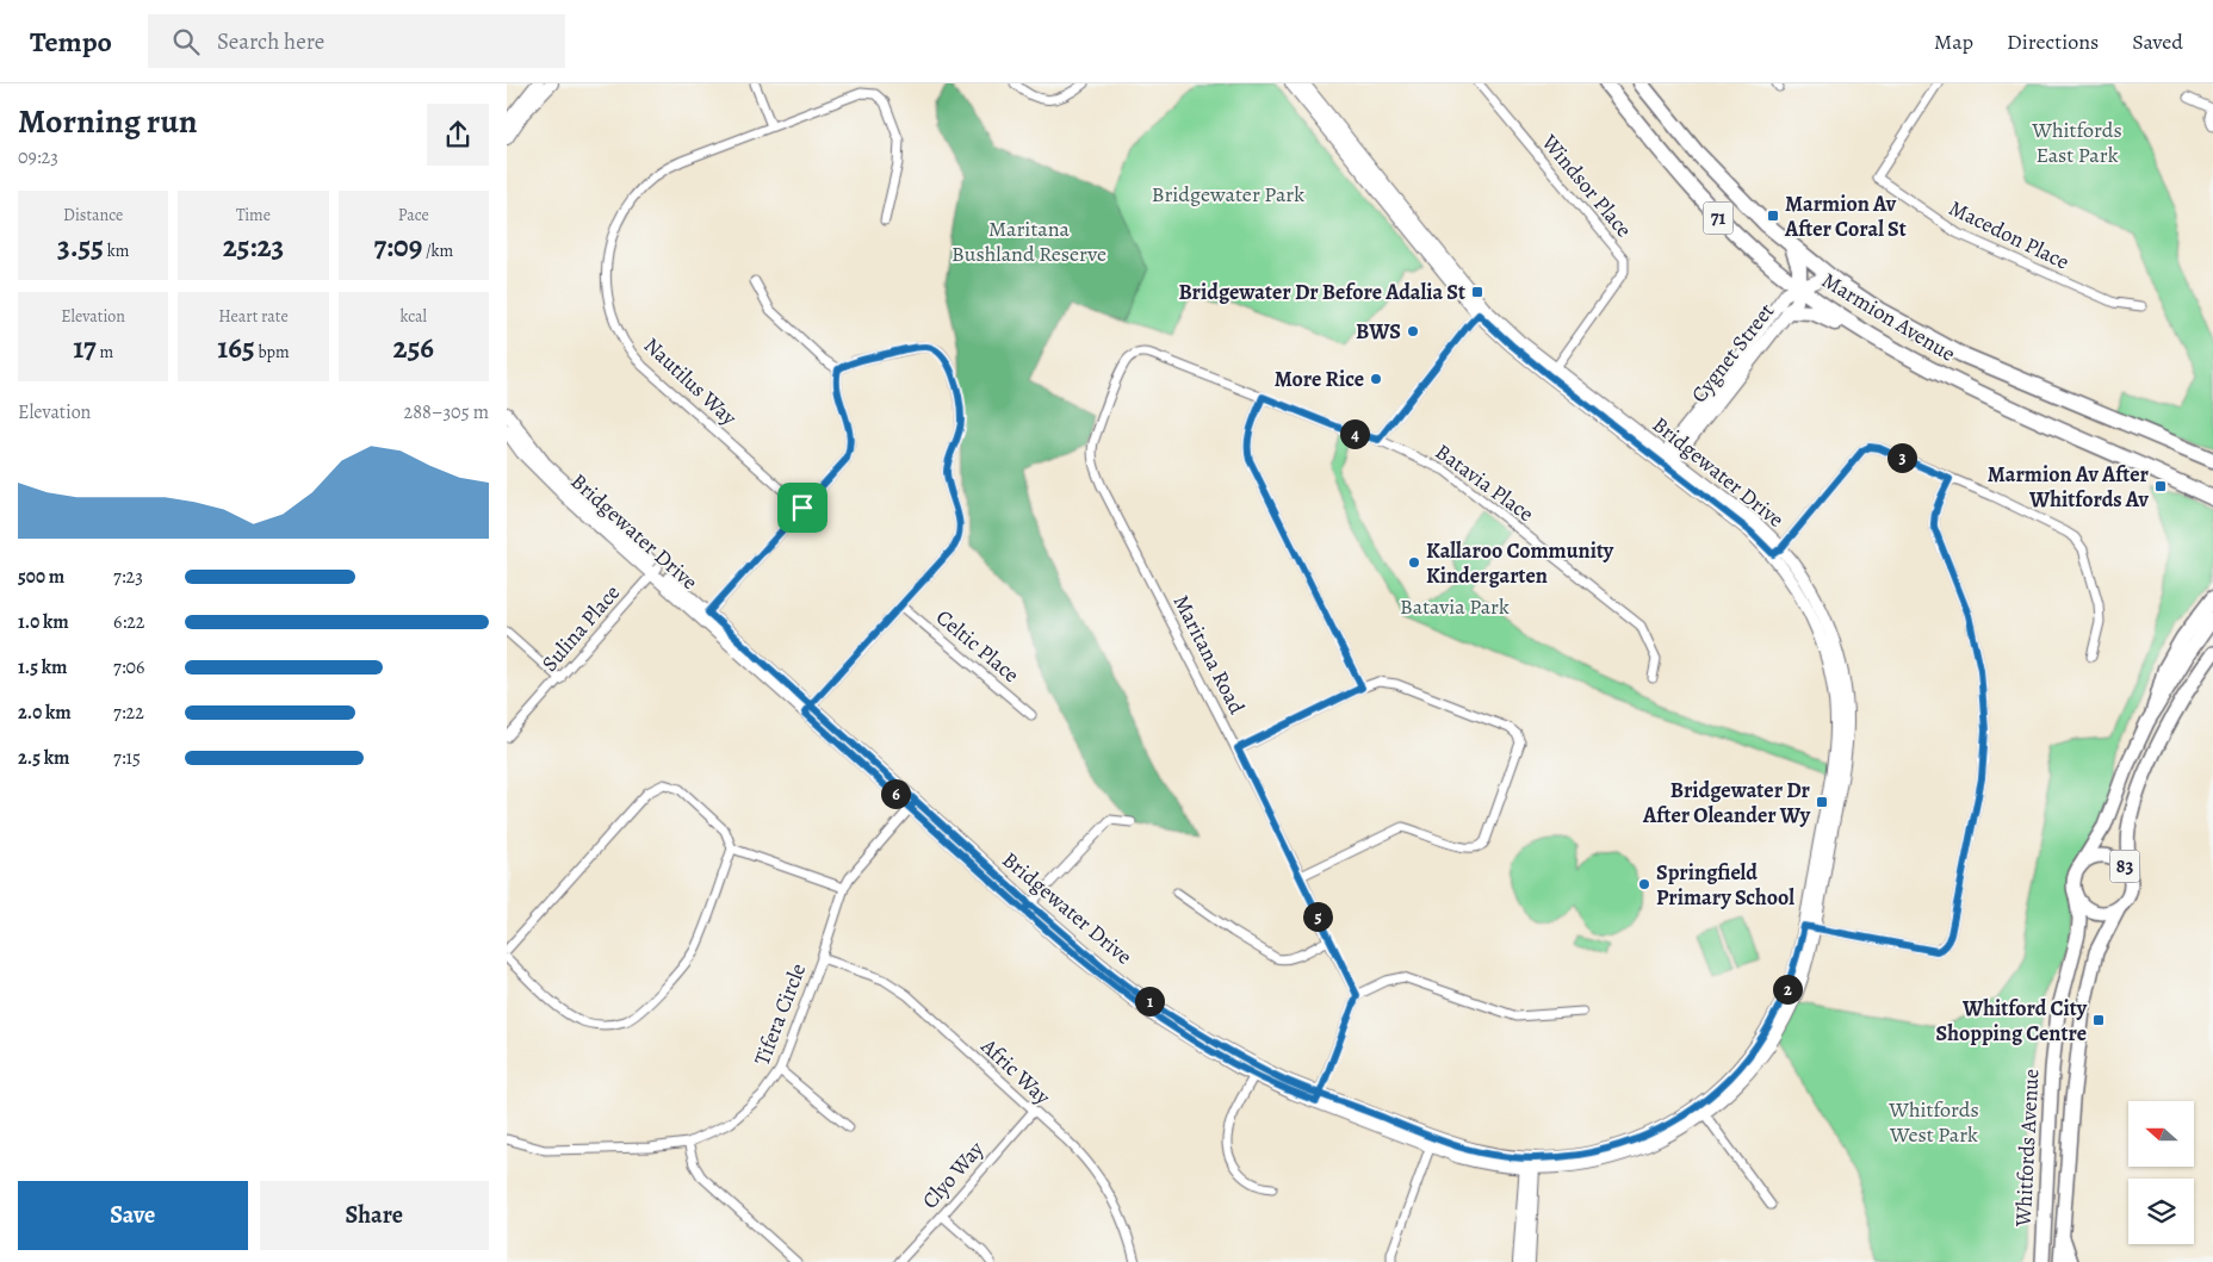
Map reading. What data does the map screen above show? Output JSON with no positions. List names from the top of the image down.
{
  "streets": {
    "highway": ["71", "Marmion Avenue"],
    "main road": ["83", "Whitfords Avenue"],
    "street": [
      "Windsor Place",
      "Macedon Place",
      "Cygnet Street",
      "Nautilus Way",
      "Bridgewater Drive",
      "Batavia Place",
      "Sulina Place",
      "Celtic Place",
      "Maritana Road",
      "Tifera Circle",
      "Afric Way",
      "Clyo Way"
    ]
  },
  "crossings": [
    ["Windsor Place", "Bridgewater Drive"],
    ["Marmion Avenue", "Cygnet Street"],
    ["Cygnet Street", "Bridgewater Drive"],
    ["Bridgewater Drive", "Sulina Place"],
    ["Bridgewater Drive", "Tifera Circle"],
    ["Batavia Place", "Maritana Road"],
    ["83", "Whitfords Avenue"],
    ["Tifera Circle", "Afric Way"],
    ["Afric Way", "Clyo Way"]
  ],
  "parks": [
    "Whitfords East Park",
    "Bridgewater Park",
    "Maritana Bushland Reserve",
    "Batavia Park",
    "Whitfords West Park"
  ],
  "places": {
    "transit": [
      "Marmion Av After Coral St",
      "Bridgewater Dr Before Adalia St",
      "Marmion Av After Whitfords Av",
      "Bridgewater Dr After Oleander Wy",
      "Whitford City Shopping Centre"
    ],
    "other": [
      "BWS",
      "More Rice",
      "Kallaroo Community Kindergarten",
      "Springfield Primary School"
    ]
  },
  "north": "left",
  "page": {
    "header": "Tempo",
    "search": "Search here",
    "nav": ["Map", "Directions", "Saved"],
    "heading": ["Morning run", "09:23"],
    "stats": [
      ["Distance", "3.55 km"],
      ["Time", "25:23"],
      ["Pace", "7:09 /km"],
      ["Elevation", "17 m"],
      ["Heart rate", "165 bpm"],
      ["kcal", "256"]
    ],
    "chart": ["Elevation", "288–305 m"],
    "pins": [
      "4",
      "3",
      "6",
      "5",
      "2",
      "1"
    ],
    "list": [
      {
        "name": "500 m",
        "note": "7:23"
      },
      {
        "name": "1.0 km",
        "note": "6:22"
      },
      {
        "name": "1.5 km",
        "note": "7:06"
      },
      {
        "name": "2.0 km",
        "note": "7:22"
      },
      {
        "name": "2.5 km",
        "note": "7:15"
      }
    ],
    "buttons": ["Save", "Share"]
  }
}
